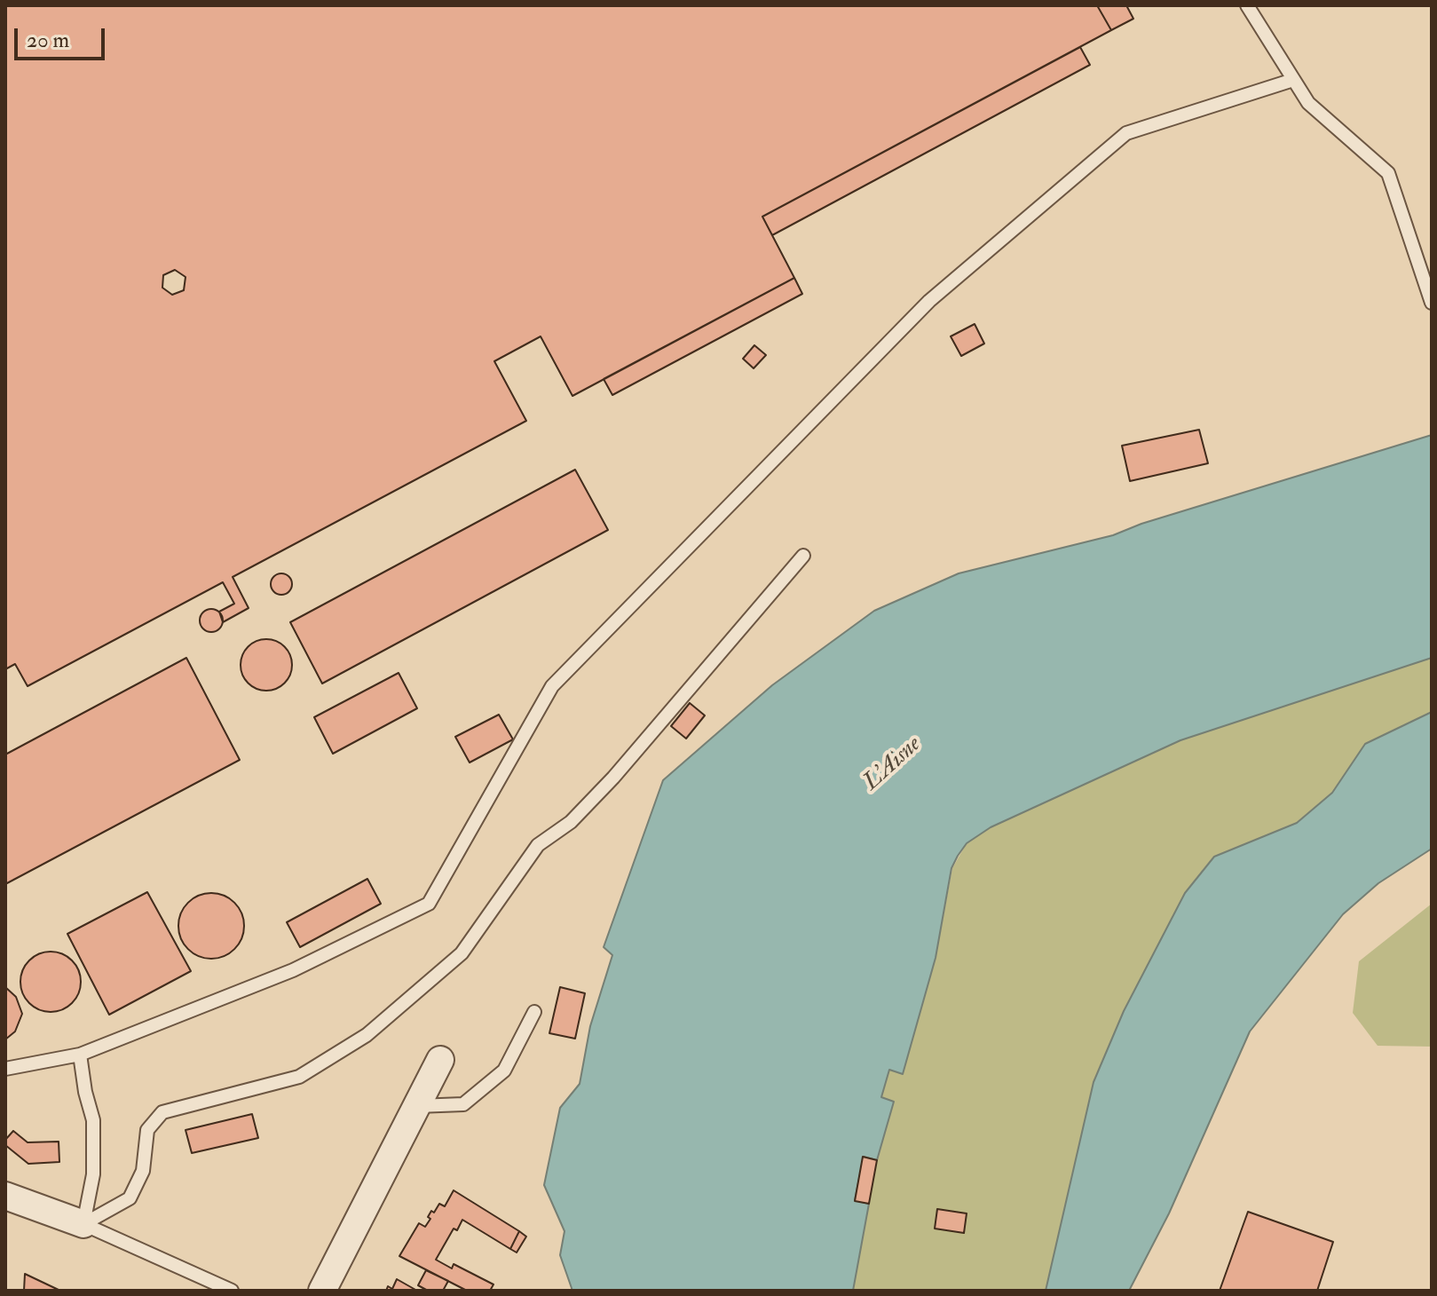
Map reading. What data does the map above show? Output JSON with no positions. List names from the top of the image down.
{
  "water": ["L'Aisne"],
  "scale_bar": "20 m"
}
